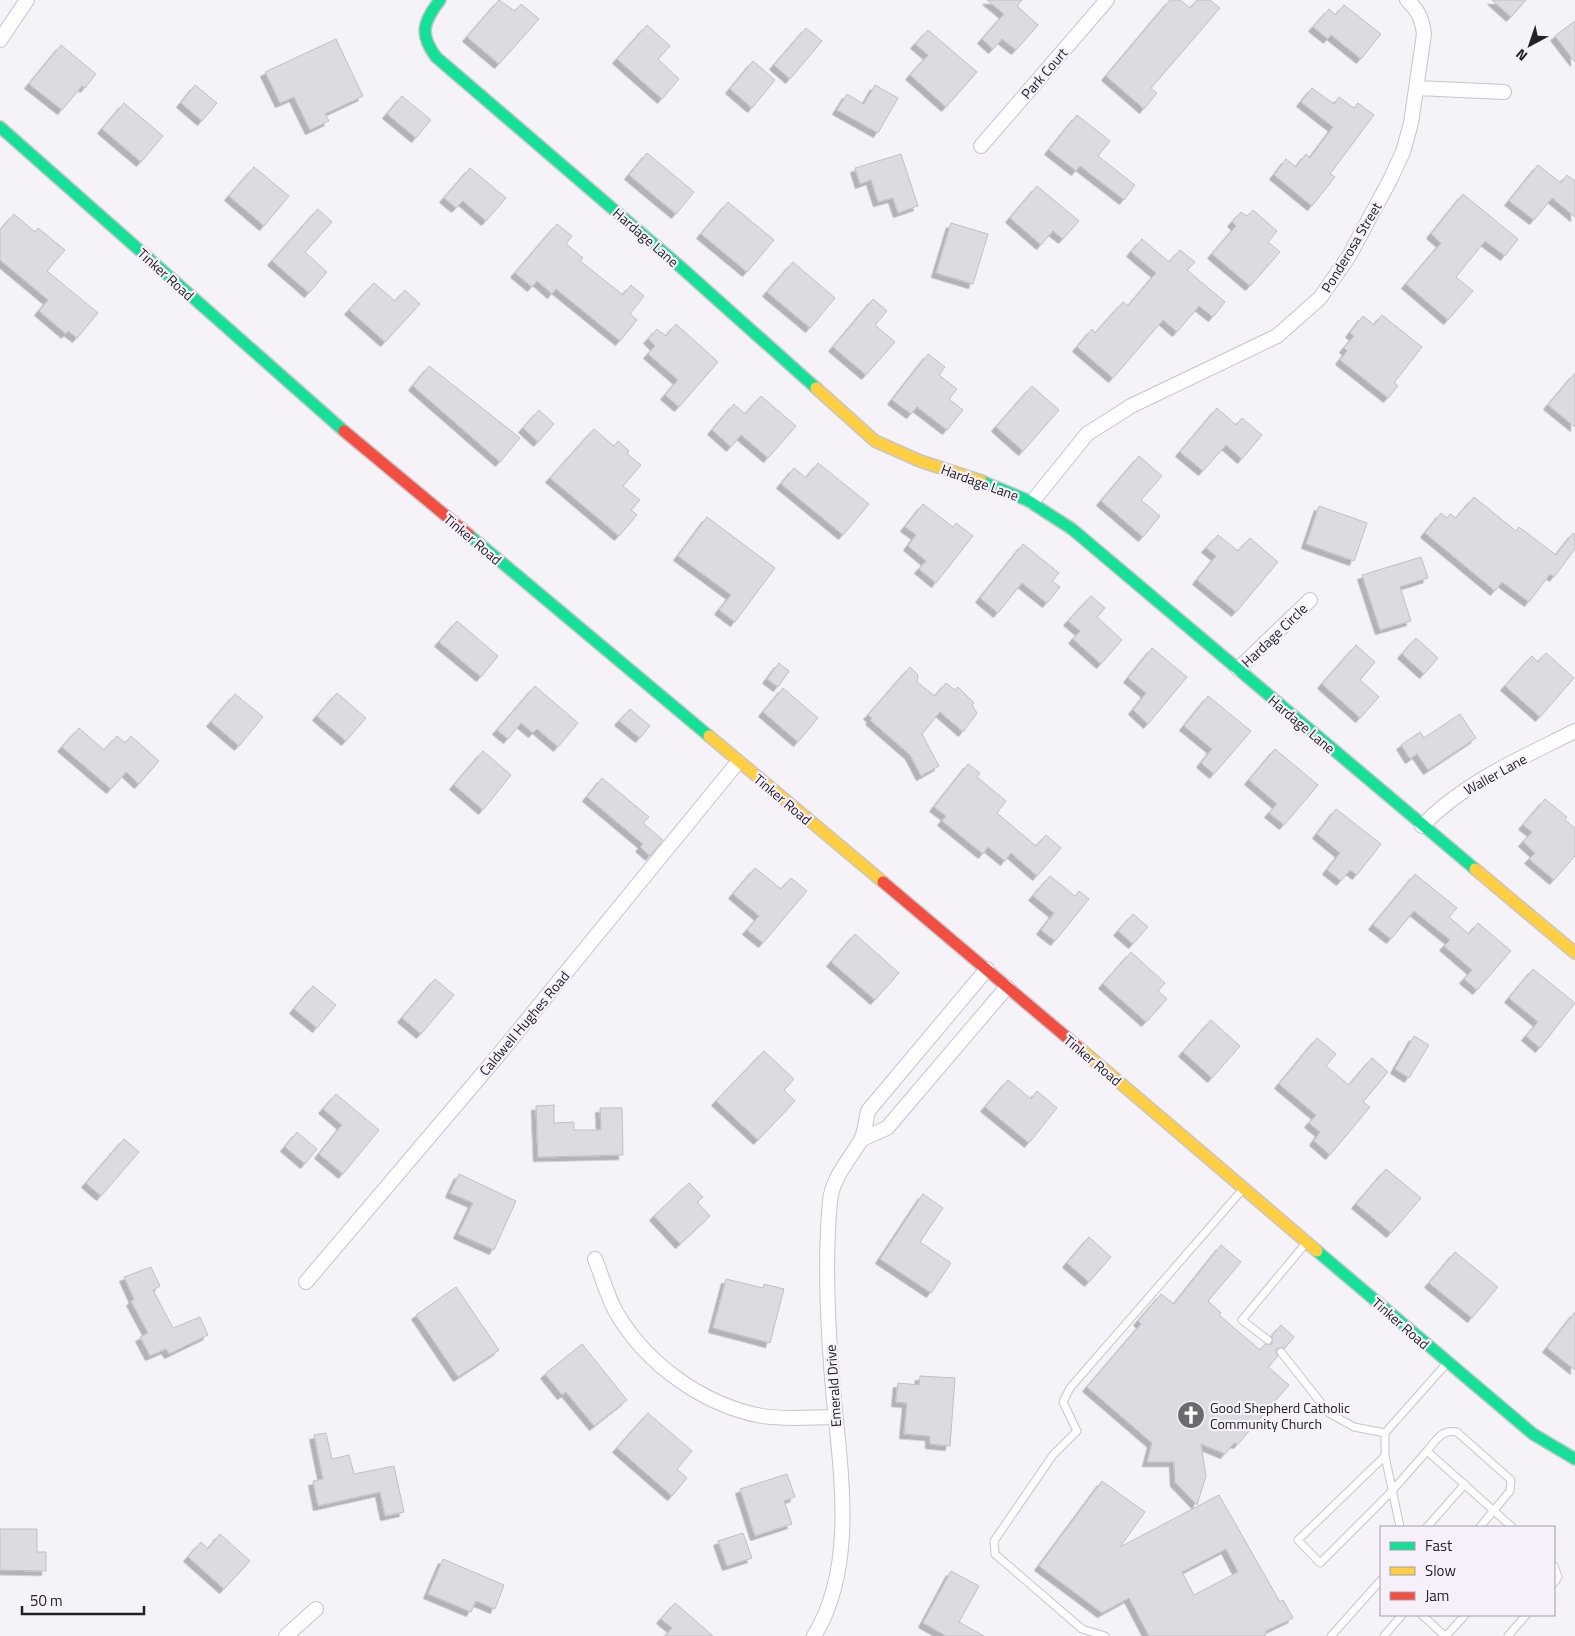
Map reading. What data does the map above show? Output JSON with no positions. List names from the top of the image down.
{
  "streets": {
    "main road": ["Hardage Lane", "Tinker Road"],
    "street": [
      "Park Court",
      "Ponderosa Street",
      "Hardage Circle",
      "Waller Lane",
      "Caldwell Hughes Road",
      "Emerald Drive"
    ]
  },
  "crossings": [
    ["Hardage Lane", "Ponderosa Street"],
    ["Hardage Lane", "Hardage Circle"],
    ["Hardage Lane", "Waller Lane"],
    ["Tinker Road", "Caldwell Hughes Road"],
    ["Tinker Road", "Emerald Drive"]
  ],
  "places": {
    "church": ["Good Shepherd Catholic Community Church"]
  },
  "legend": ["Fast", "Slow", "Jam"],
  "scale_bar": "50 m",
  "north": "bottom left"
}
